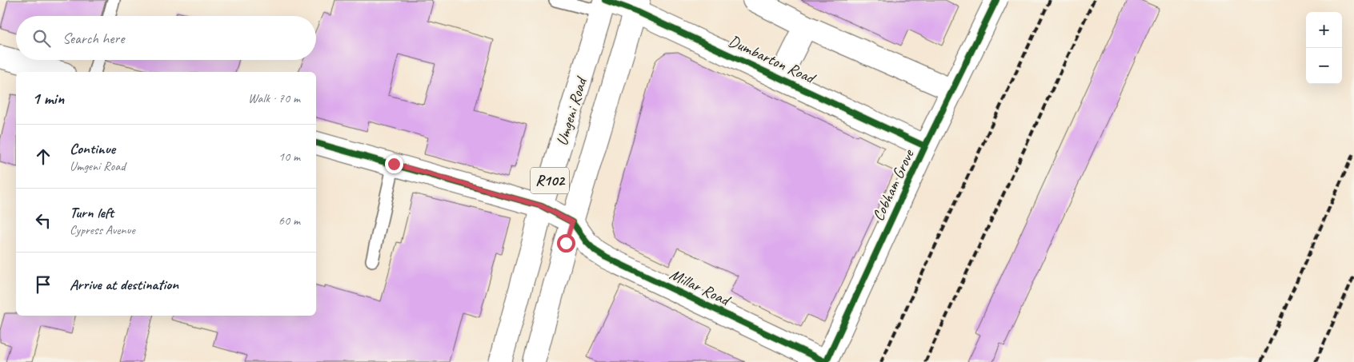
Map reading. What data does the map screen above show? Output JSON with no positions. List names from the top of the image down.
{
  "streets": {
    "street": [
      "Dumbarton Road",
      "Umgeni Road",
      "R102",
      "Cobham Grove",
      "Millar Road"
    ]
  },
  "crossings": [
    ["Dumbarton Road", "Umgeni Road"],
    ["Dumbarton Road", "Cobham Grove"],
    ["Umgeni Road", "Millar Road"],
    ["Cobham Grove", "Millar Road"]
  ],
  "page": {
    "map_buttons": ["+", "−"],
    "search": "Search here",
    "heading": ["1 min", "Walk · 70 m"],
    "list": [
      ["Continue", "Umgeni Road", "10 m"],
      ["Turn left", "Cypress Avenue", "60 m"],
      "Arrive at destination"
    ]
  }
}
